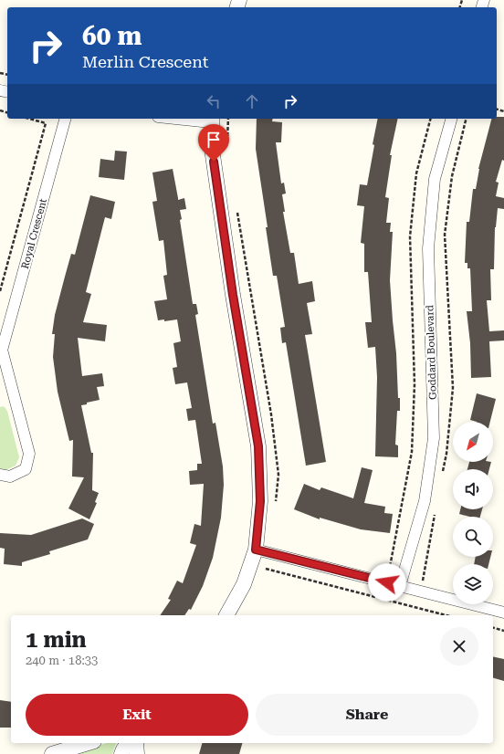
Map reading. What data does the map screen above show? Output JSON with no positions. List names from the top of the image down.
{
  "streets": {
    "street": ["Royal Crescent", "Goddard Boulevard"]
  },
  "north": "bottom left",
  "page": {
    "turn": ["60 m", "Merlin Crescent"],
    "heading": ["1 min", "240 m · 18:33"],
    "buttons": ["Exit", "Share"]
  }
}
